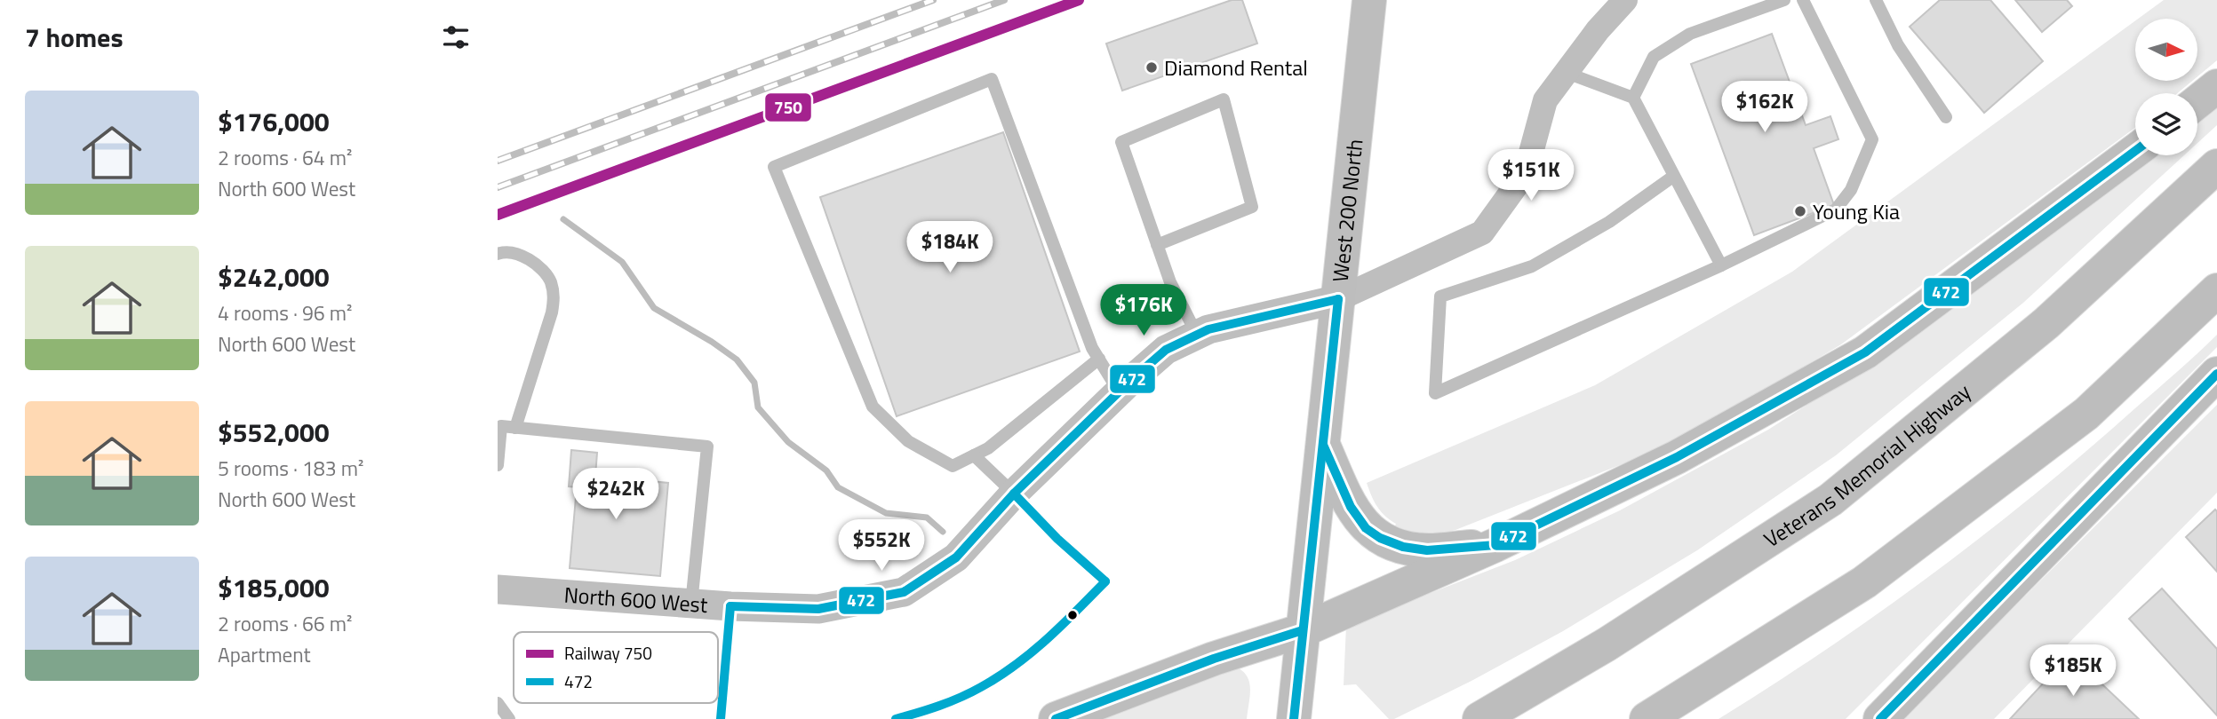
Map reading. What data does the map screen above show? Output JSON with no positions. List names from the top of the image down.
{
  "streets": {
    "main road": ["West 200 North", "Veterans Memorial Highway"],
    "street": ["North 600 West"]
  },
  "crossings": [
    ["West 200 North", "North 600 West"]
  ],
  "places": ["Diamond Rental", "Young Kia"],
  "lines": ["rail line 750", "transit line 472"],
  "legend": ["Railway 750", "472"],
  "north": "right",
  "page": {
    "heading": "7 homes",
    "list": [
      {
        "name": "$176,000",
        "note": "2 rooms · 64 m² · North 600 West"
      },
      {
        "name": "$242,000",
        "note": "4 rooms · 96 m² · North 600 West"
      },
      {
        "name": "$552,000",
        "note": "5 rooms · 183 m² · North 600 West"
      },
      {
        "name": "$185,000",
        "note": "2 rooms · 66 m² · Apartment"
      }
    ],
    "price": [
      "$162K",
      "$151K",
      "$184K",
      "$176K",
      "$242K",
      "$552K",
      "$185K"
    ]
  }
}
